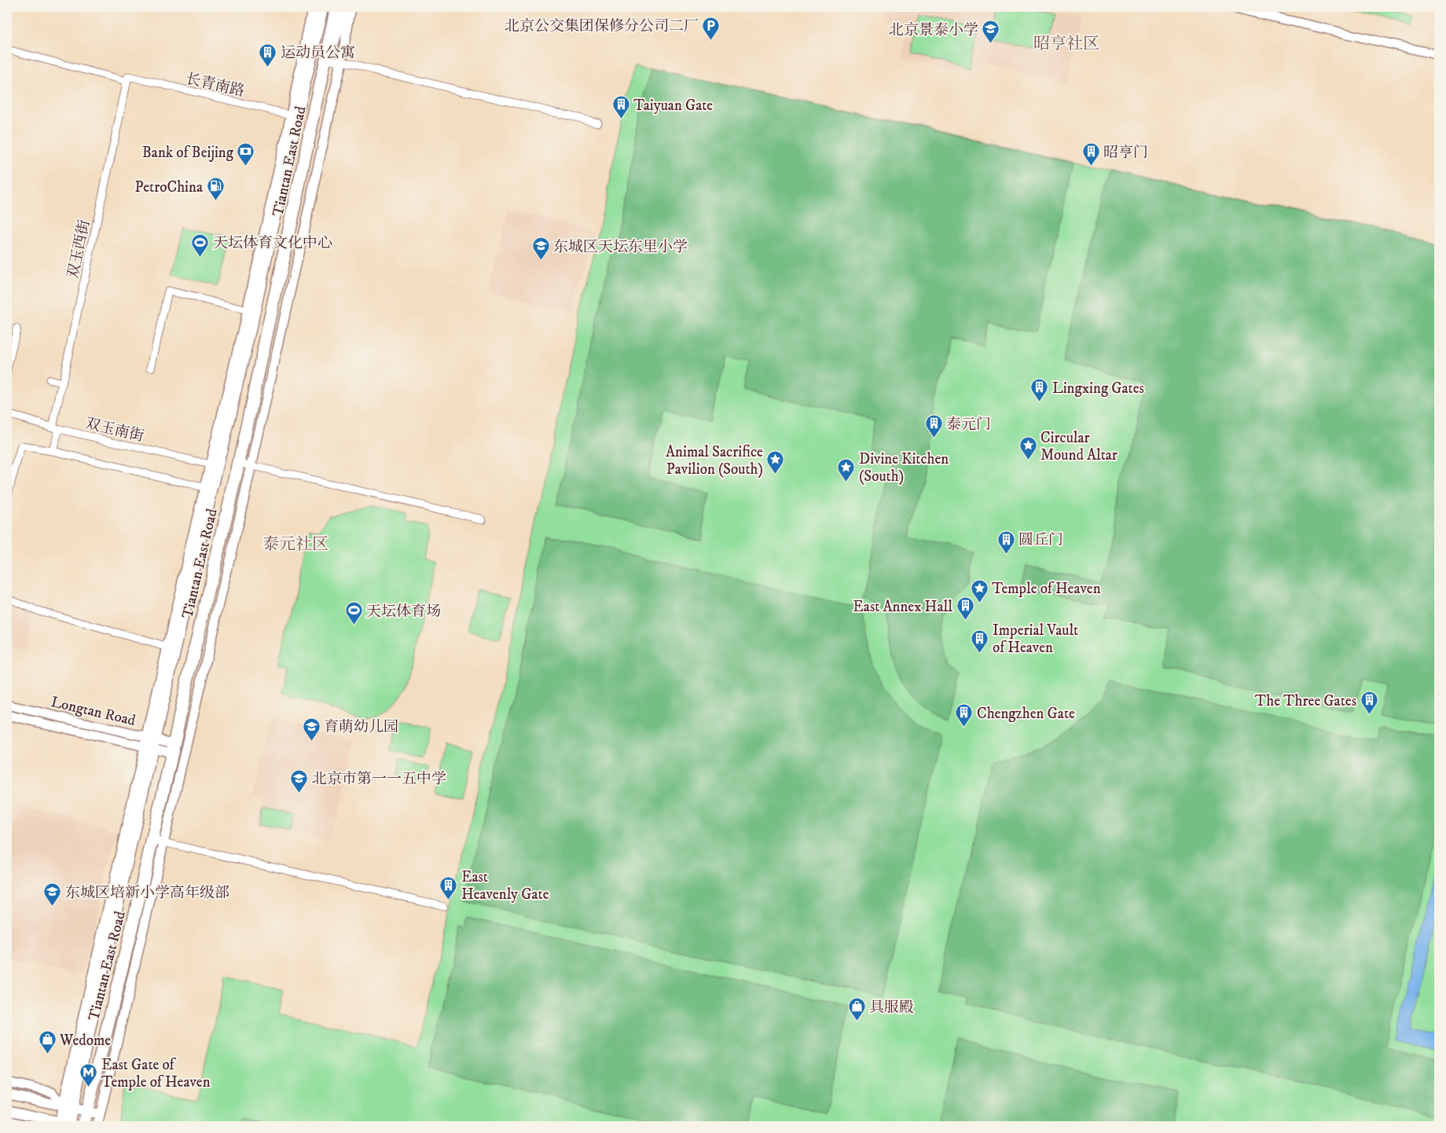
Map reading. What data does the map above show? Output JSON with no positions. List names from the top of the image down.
{
  "streets": {
    "main road": ["Tiantan East Road"],
    "street": [
      "长青南路",
      "双玉西街",
      "双玉南街",
      "Longtan Road"
    ]
  },
  "crossings": [
    ["长青南路", "Tiantan East Road"],
    ["长青南路", "双玉西街"],
    ["Tiantan East Road", "双玉南街"],
    ["Tiantan East Road", "Longtan Road"],
    ["双玉西街", "双玉南街"]
  ],
  "districts": ["昭亨社区", "泰元社区"],
  "places": {
    "parking": ["北京公交集团保修分公司二厂"],
    "school or university": [
      "北京景泰小学",
      "东城区天坛东里小学",
      "育萌幼儿园",
      "北京市第一一五中学",
      "东城区培新小学高年级部"
    ],
    "building": [
      "运动员公寓",
      "Taiyuan Gate",
      "昭亨门",
      "Lingxing Gates",
      "泰元门",
      "圆丘门",
      "East Annex Hall",
      "Imperial Vault of Heaven",
      "The Three Gates",
      "Chengzhen Gate",
      "East Heavenly Gate"
    ],
    "bank": ["Bank of Beijing"],
    "fuel station": ["PetroChina"],
    "sports": ["天坛体育文化中心", "天坛体育场"],
    "place": [
      "Circular Mound Altar",
      "Animal Sacrifice Pavilion (South)",
      "Divine Kitchen (South)",
      "Temple of Heaven"
    ],
    "shop": ["具服殿", "Wedome"],
    "metro station": ["East Gate of Temple of Heaven"]
  }
}
